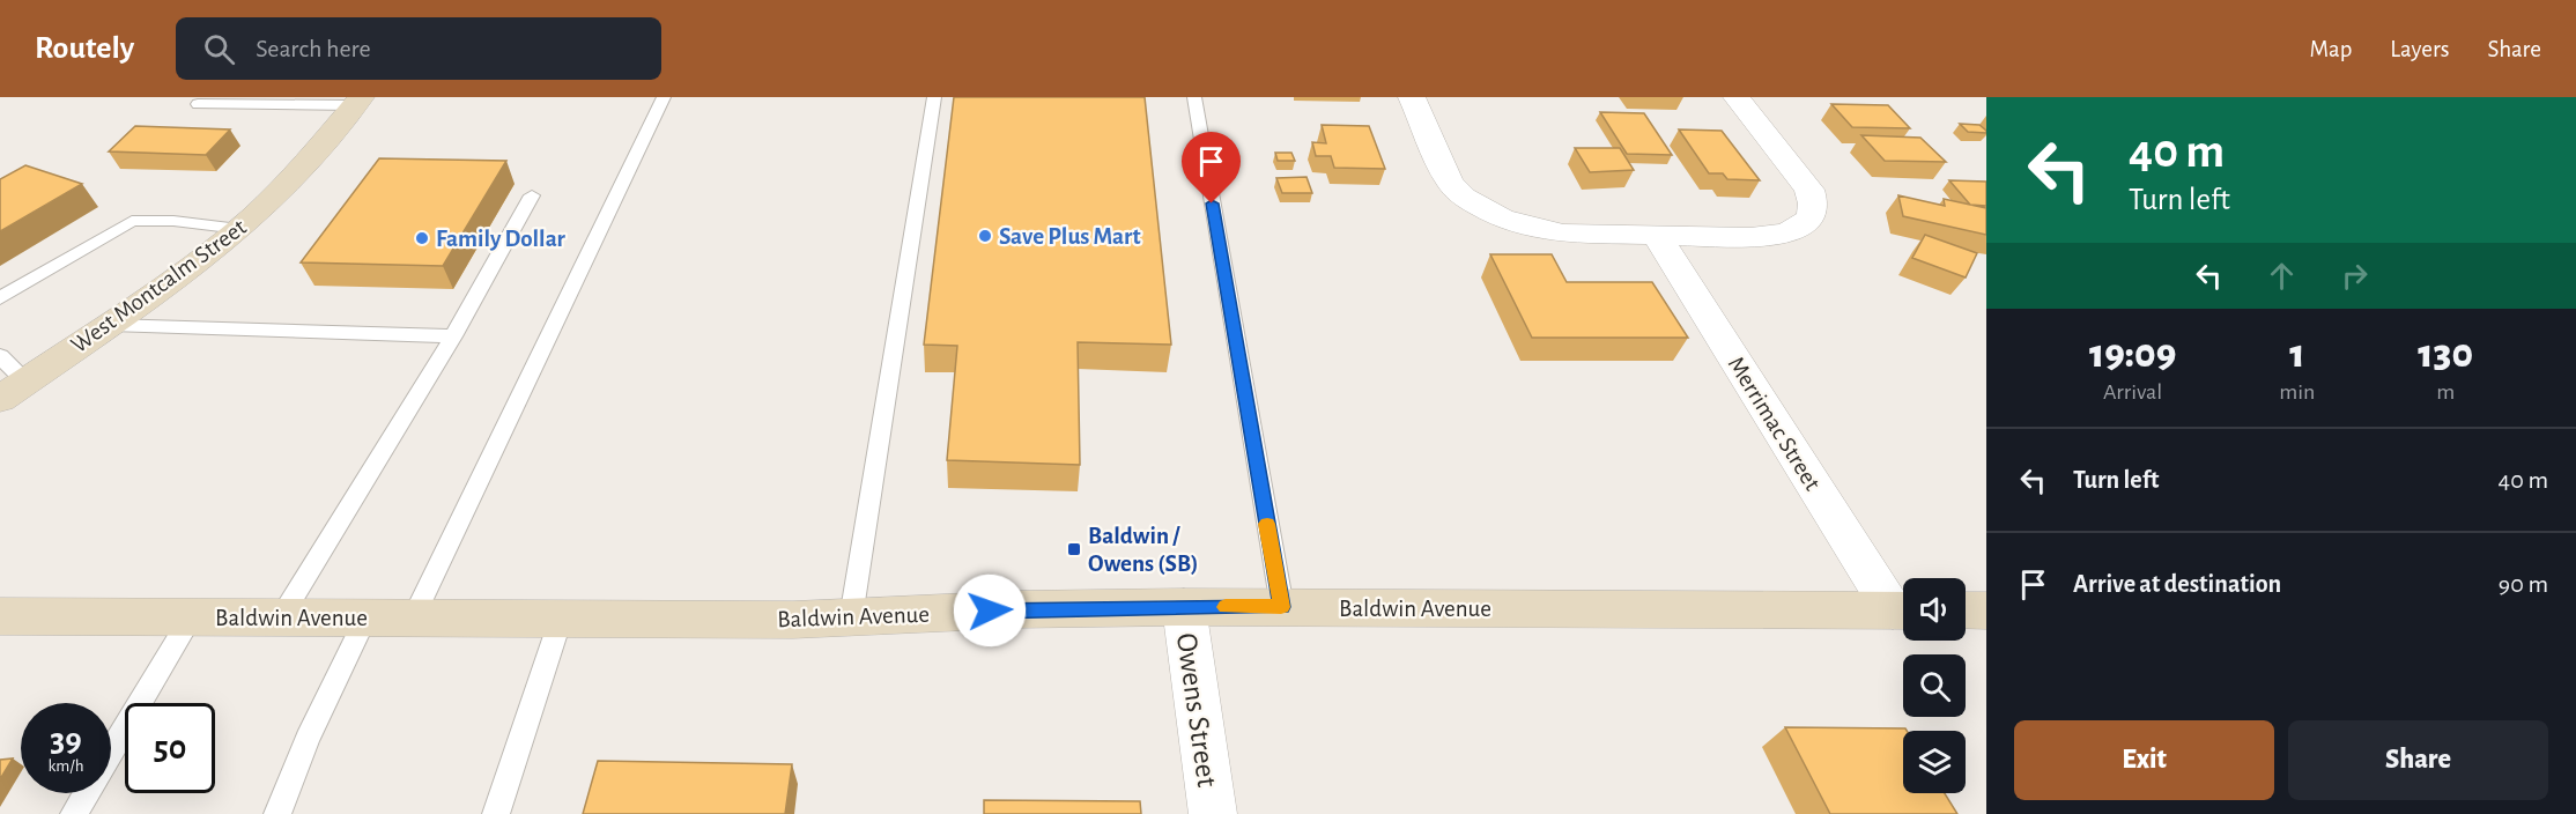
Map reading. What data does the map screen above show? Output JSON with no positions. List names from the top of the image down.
{
  "streets": {
    "main road": ["West Montcalm Street", "Baldwin Avenue"],
    "street": ["Merrimac Street", "Owens Street"]
  },
  "crossings": [
    ["Merrimac Street", "Baldwin Avenue"],
    ["Baldwin Avenue", "Owens Street"]
  ],
  "places": {
    "other": ["Save Plus Mart", "Family Dollar"],
    "transit": ["Baldwin / Owens (SB)"]
  },
  "page": {
    "header": "Routely",
    "search": "Search here",
    "nav": ["Map", "Layers", "Share"],
    "turn": ["40 m", "Turn left"],
    "eta": [
      "19:09",
      "Arrival",
      "1",
      "min",
      "130",
      "m"
    ],
    "list": [
      {
        "name": "Turn left",
        "value": "40 m"
      },
      {
        "name": "Arrive at destination",
        "value": "90 m"
      }
    ],
    "speed": "39 km/h",
    "limit": "50",
    "buttons": ["Exit", "Share"]
  }
}
